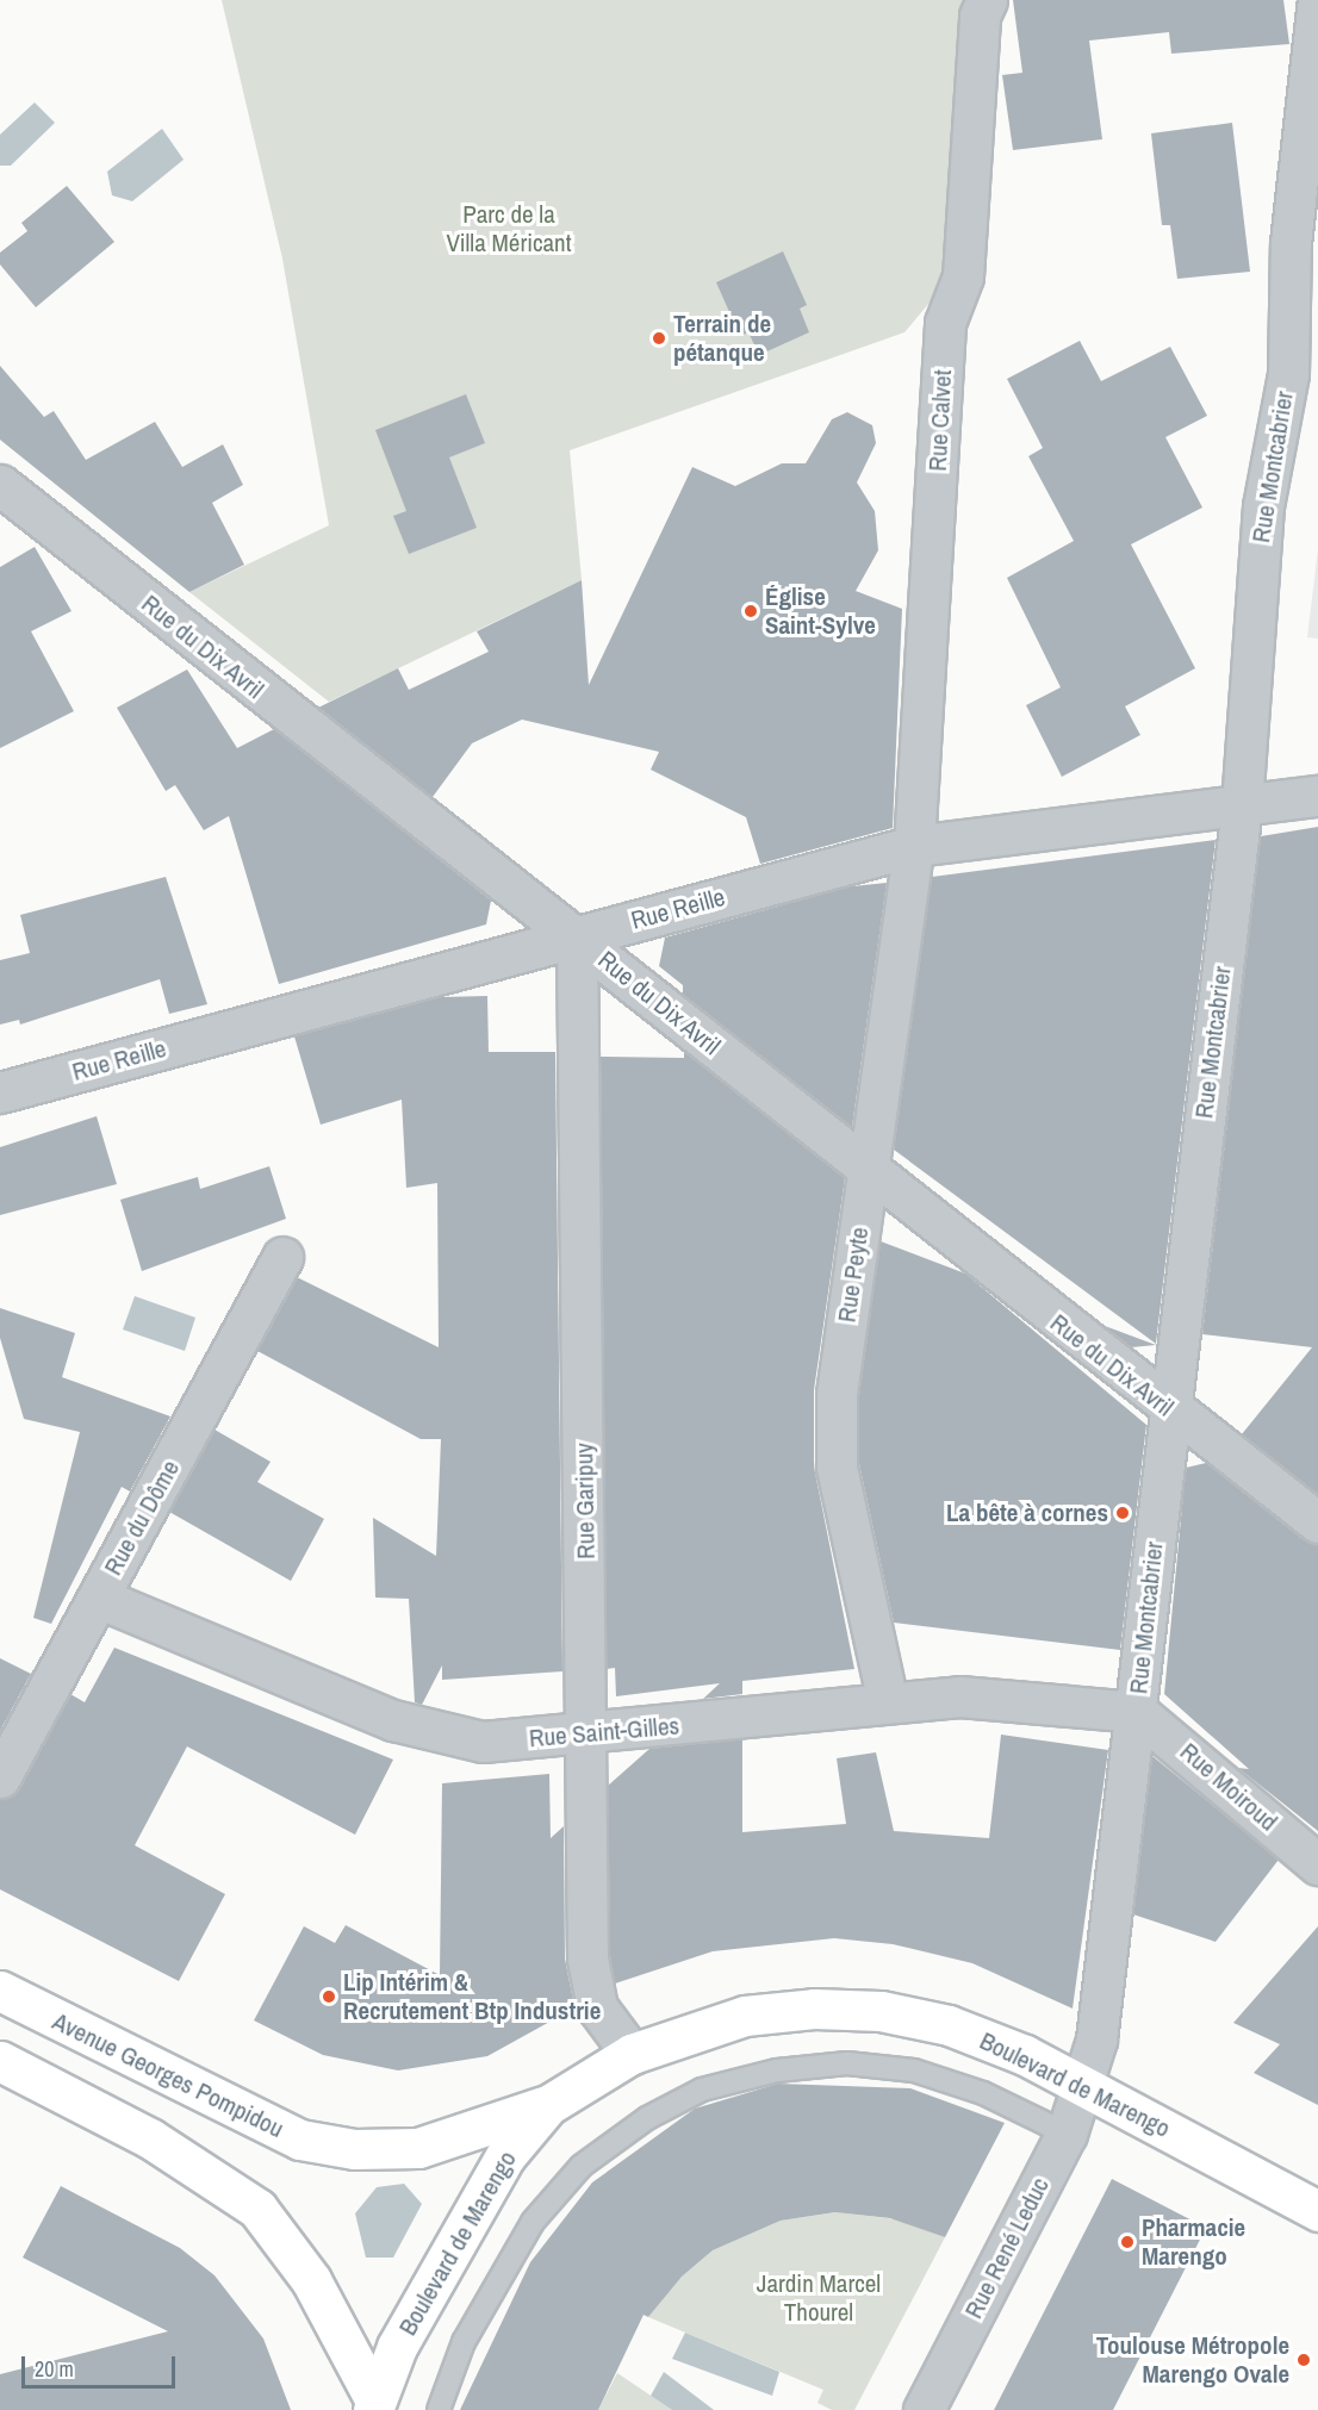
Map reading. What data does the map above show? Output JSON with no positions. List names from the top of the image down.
{
  "streets": {
    "main road": ["Avenue Georges Pompidou", "Boulevard de Marengo"],
    "street": [
      "Rue Calvet",
      "Rue Montcabrier",
      "Rue du Dix Avril",
      "Rue Reille",
      "Rue Peyte",
      "Rue Garipuy",
      "Rue du Dôme",
      "Rue Saint-Gilles",
      "Rue Moiroud",
      "Rue René Leduc"
    ]
  },
  "crossings": [
    ["Rue Calvet", "Rue Reille"],
    ["Rue Calvet", "Rue Peyte"],
    ["Rue Montcabrier", "Rue du Dix Avril"],
    ["Rue Montcabrier", "Rue Reille"],
    ["Rue Montcabrier", "Rue Saint-Gilles"],
    ["Rue Montcabrier", "Rue Moiroud"],
    ["Rue Montcabrier", "Boulevard de Marengo"],
    ["Rue Montcabrier", "Rue René Leduc"],
    ["Rue du Dix Avril", "Rue Reille"],
    ["Rue du Dix Avril", "Rue Peyte"],
    ["Rue du Dix Avril", "Rue Garipuy"],
    ["Rue Reille", "Rue Peyte"],
    ["Rue Reille", "Rue Garipuy"],
    ["Rue Peyte", "Rue Saint-Gilles"],
    ["Rue Garipuy", "Rue Saint-Gilles"],
    ["Rue Garipuy", "Boulevard de Marengo"],
    ["Rue du Dôme", "Rue Saint-Gilles"],
    ["Rue Saint-Gilles", "Rue Moiroud"],
    ["Avenue Georges Pompidou", "Boulevard de Marengo"],
    ["Boulevard de Marengo", "Rue René Leduc"]
  ],
  "parks": ["Parc de la Villa Méricant", "Jardin Marcel Thourel"],
  "places": [
    "Terrain de pétanque",
    "Église Saint-Sylve",
    "La bête à cornes",
    "Lip Intérim & Recrutement Btp Industrie",
    "Pharmacie Marengo",
    "Toulouse Métropole Marengo Ovale"
  ],
  "scale_bar": "20 m"
}
